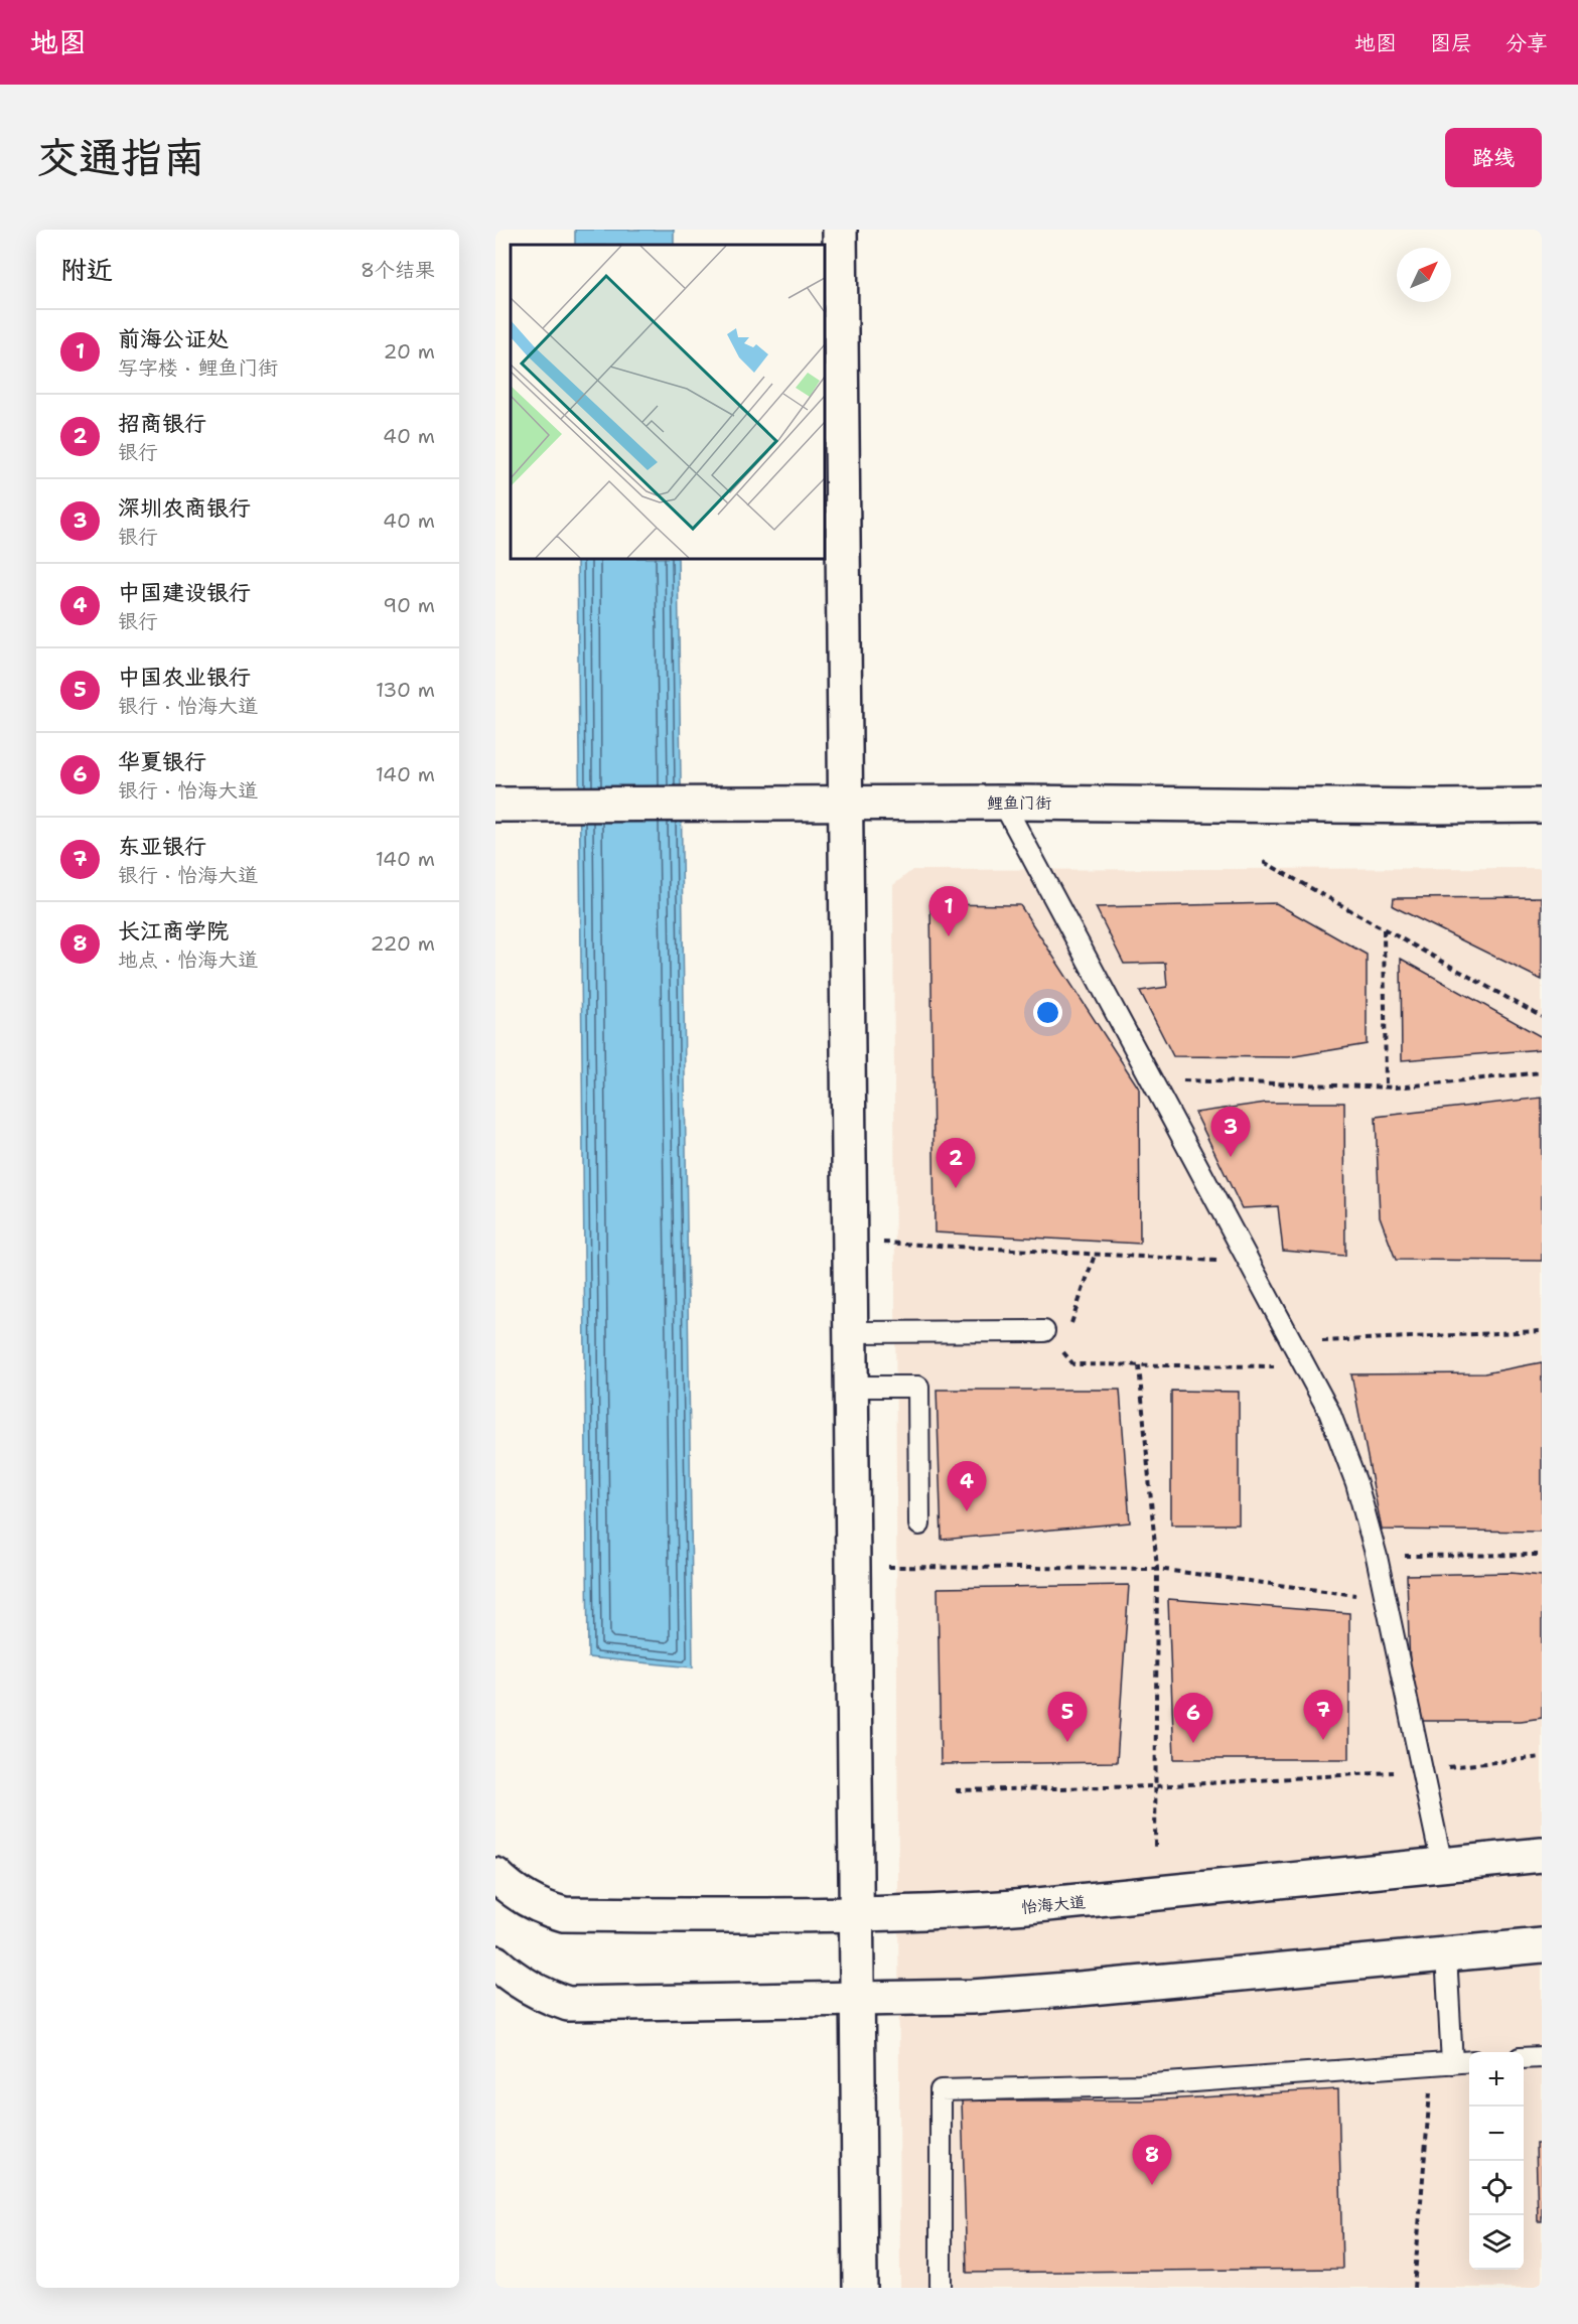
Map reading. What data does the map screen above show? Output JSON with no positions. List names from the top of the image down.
{
  "streets": {
    "street": ["鲤鱼门街", "怡海大道"]
  },
  "north": "top right",
  "page": {
    "header": "地图",
    "nav": ["地图", "图层", "分享"],
    "buttons": "路线",
    "title": "交通指南",
    "heading": ["附近", "8个结果"],
    "list": [
      {
        "mark": "1",
        "name": "前海公证处",
        "note": "写字楼 · 鲤鱼门街",
        "value": "20 m"
      },
      {
        "mark": "2",
        "name": "招商银行",
        "note": "银行",
        "value": "40 m"
      },
      {
        "mark": "3",
        "name": "深圳农商银行",
        "note": "银行",
        "value": "40 m"
      },
      {
        "mark": "4",
        "name": "中国建设银行",
        "note": "银行",
        "value": "90 m"
      },
      {
        "mark": "5",
        "name": "中国农业银行",
        "note": "银行 · 怡海大道",
        "value": "130 m"
      },
      {
        "mark": "6",
        "name": "华夏银行",
        "note": "银行 · 怡海大道",
        "value": "140 m"
      },
      {
        "mark": "7",
        "name": "东亚银行",
        "note": "银行 · 怡海大道",
        "value": "140 m"
      },
      {
        "mark": "8",
        "name": "长江商学院",
        "note": "地点 · 怡海大道",
        "value": "220 m"
      }
    ],
    "pins": [
      "1",
      "3",
      "2",
      "4",
      "7",
      "5",
      "6",
      "8"
    ],
    "map_buttons": ["+", "−"]
  }
}
